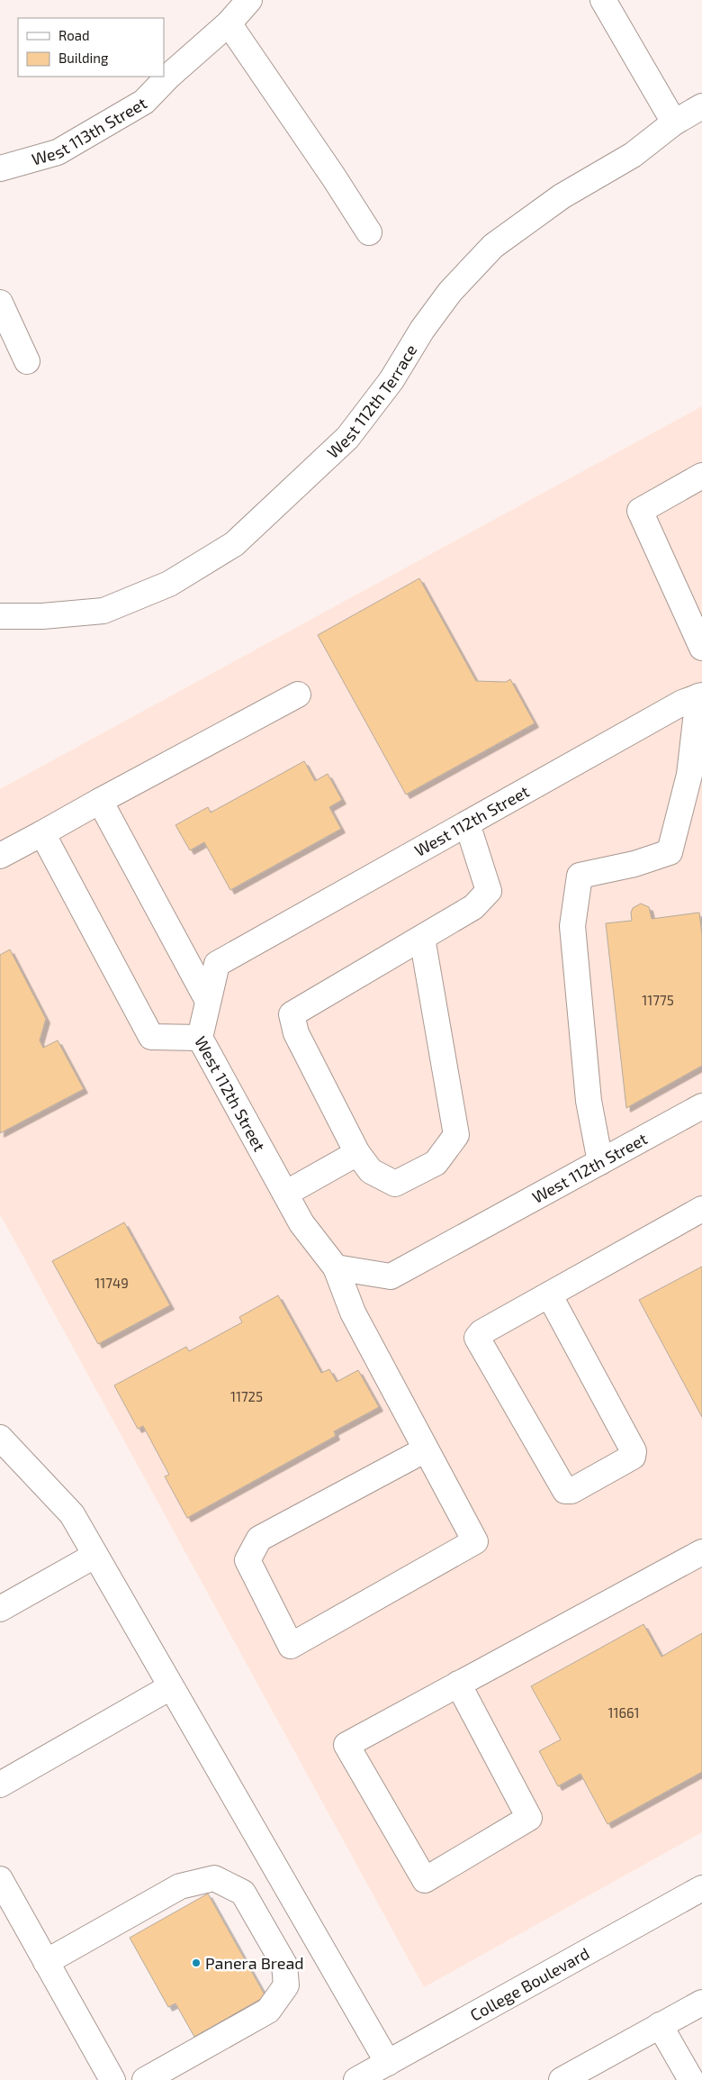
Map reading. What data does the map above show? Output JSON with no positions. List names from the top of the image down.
{
  "streets": {
    "street": [
      "West 113th Street",
      "West 112th Terrace",
      "West 112th Street",
      "College Boulevard"
    ]
  },
  "places": ["Panera Bread"],
  "house_numbers": [
    "11775",
    "11749",
    "11725",
    "11661"
  ],
  "legend": ["Road", "Building"]
}
